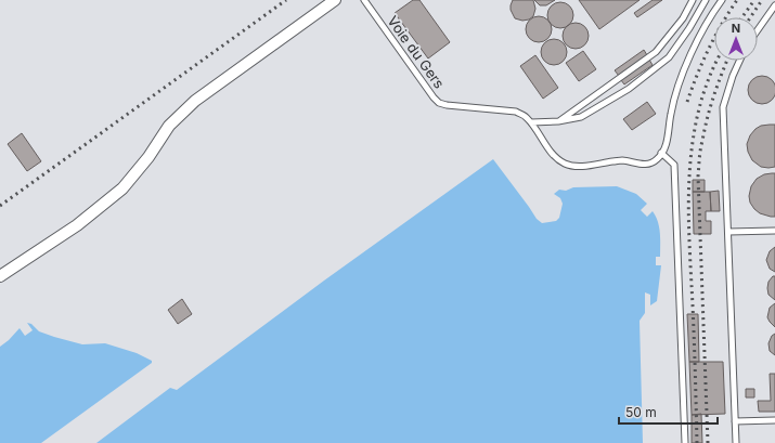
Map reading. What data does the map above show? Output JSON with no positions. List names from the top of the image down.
{
  "streets": {
    "lane": ["Voie du Gers"]
  },
  "scale_bar": "50 m",
  "north": "top"
}
